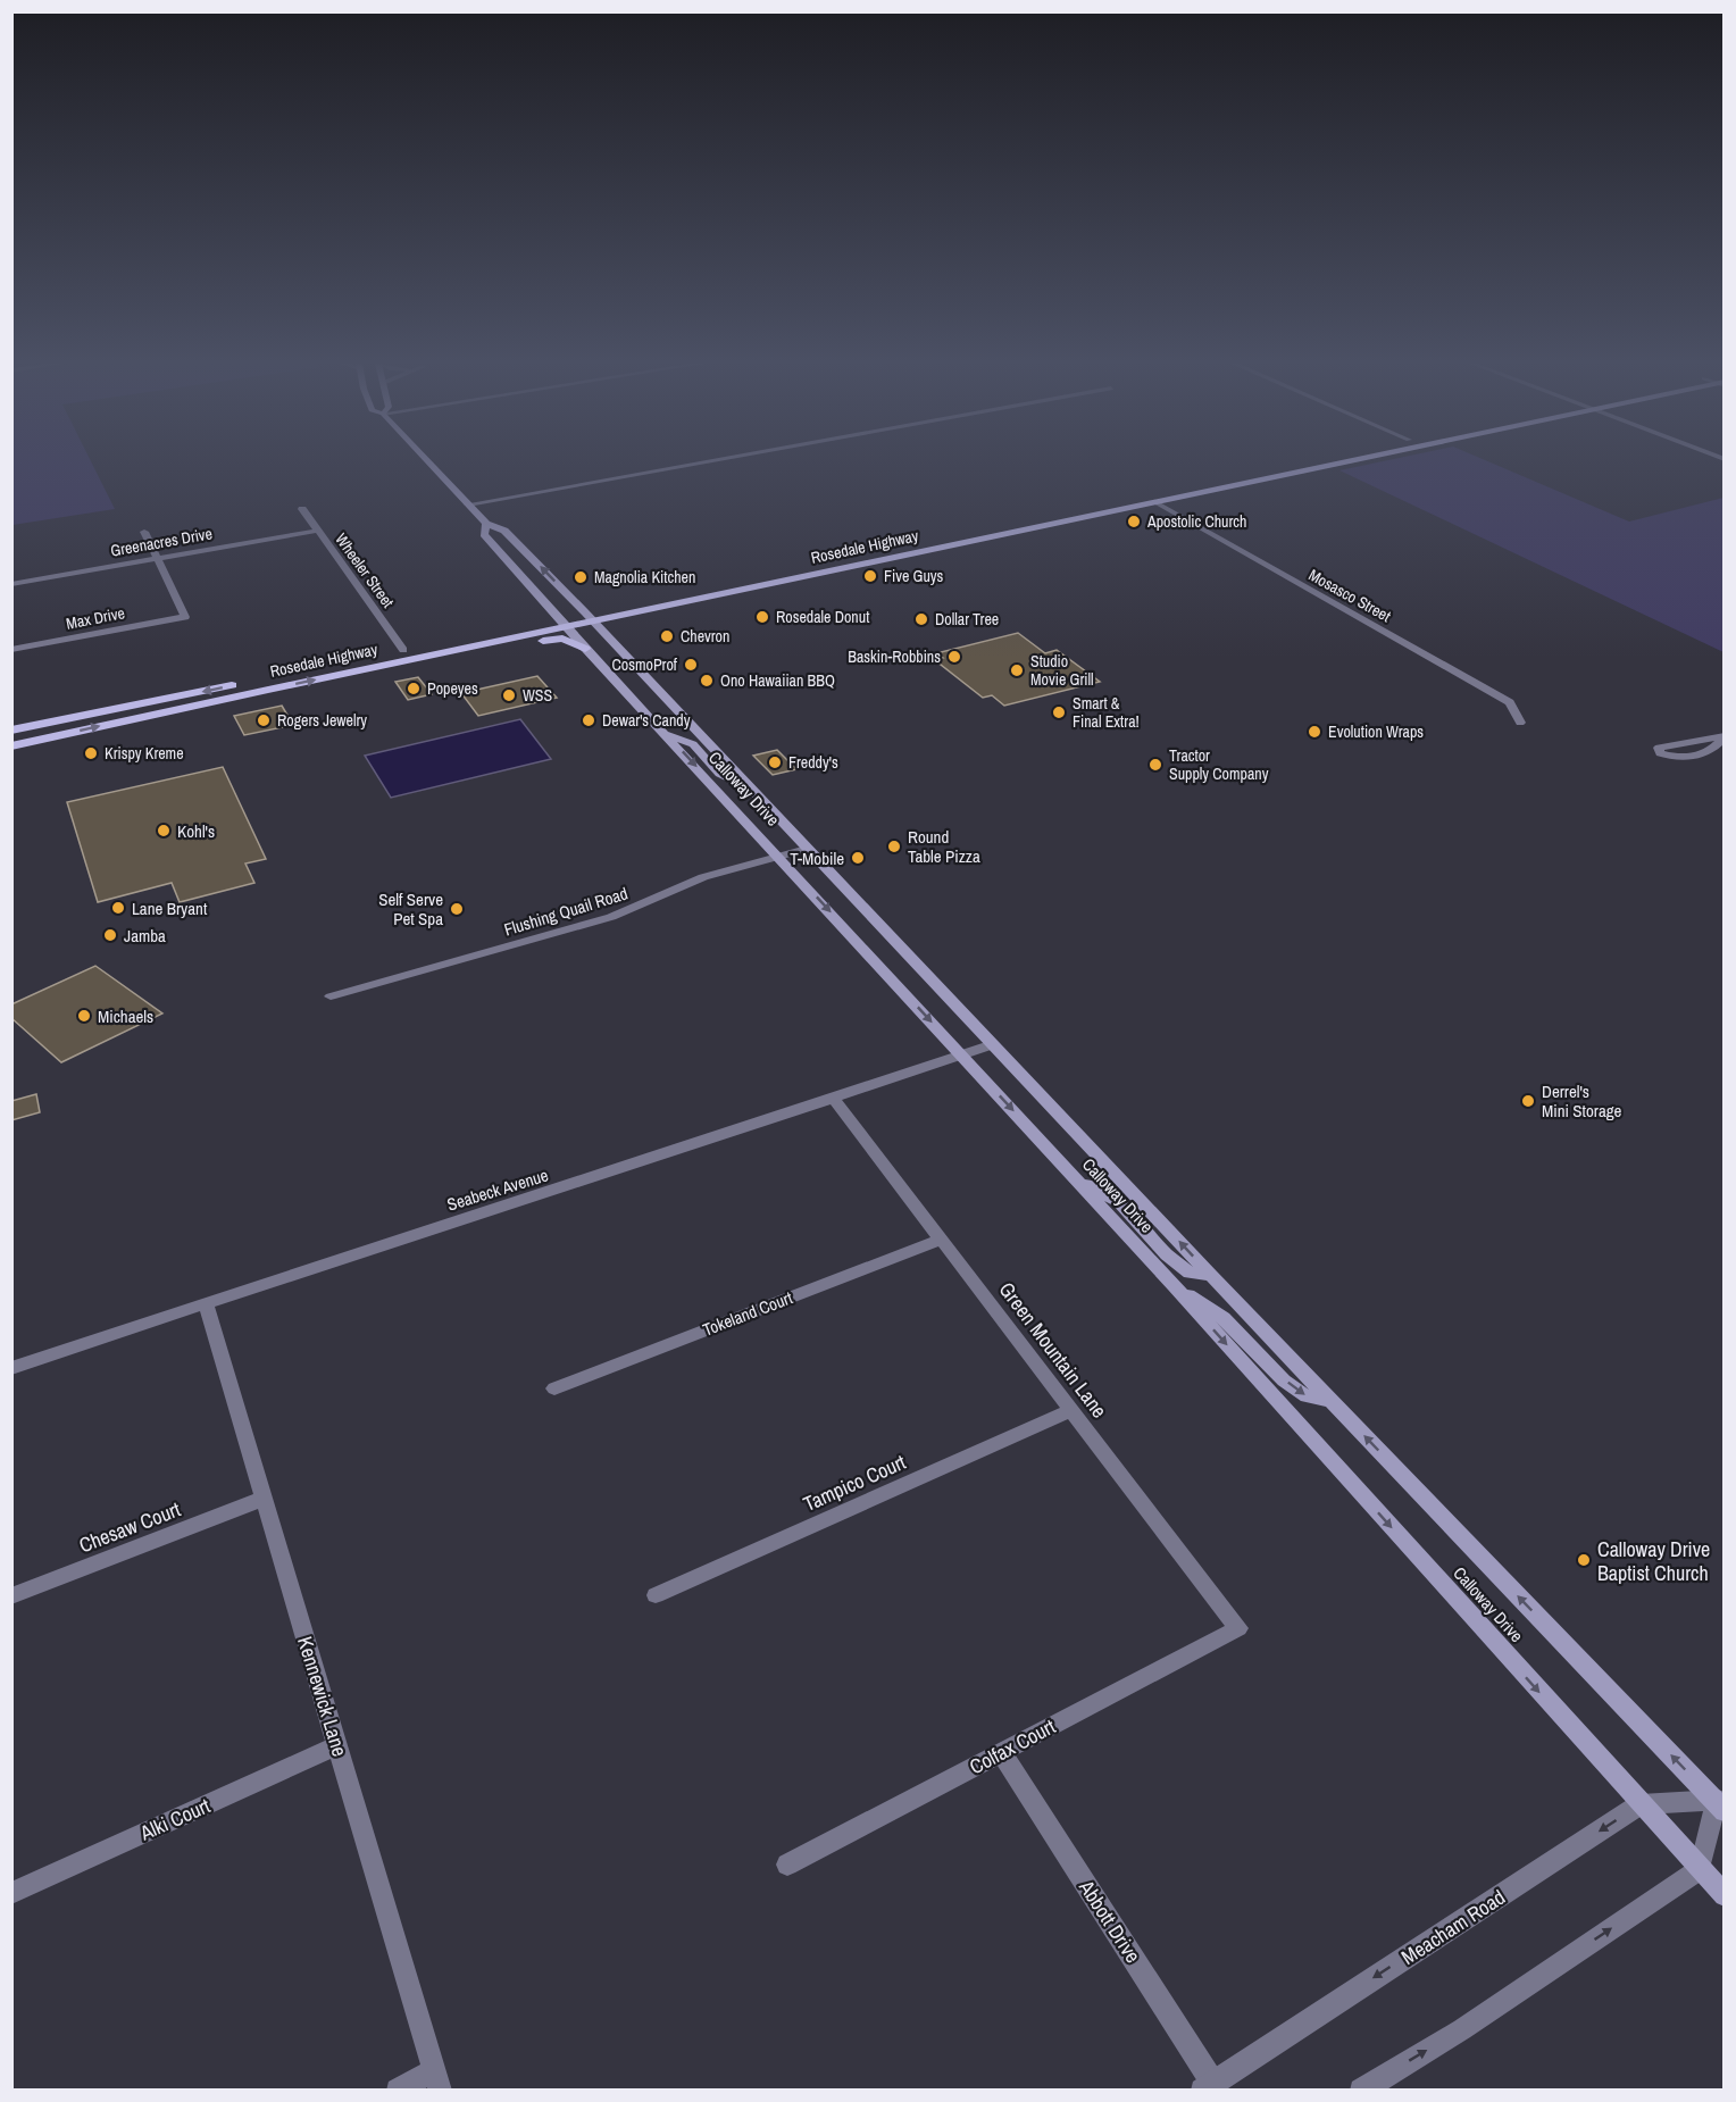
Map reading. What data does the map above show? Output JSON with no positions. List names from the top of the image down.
{
  "streets": {
    "main road": ["Rosedale Highway", "Calloway Drive"],
    "street": [
      "Greenacres Drive",
      "Wheeler Street",
      "Mosasco Street",
      "Max Drive",
      "Flushing Quail Road",
      "Seabeck Avenue",
      "Tokeland Court",
      "Green Mountain Lane",
      "Tampico Court",
      "Chesaw Court",
      "Kennewick Lane",
      "Colfax Court",
      "Alki Court",
      "Abbott Drive",
      "Meacham Road"
    ]
  },
  "crossings": [
    ["Greenacres Drive", "Wheeler Street"],
    ["Greenacres Drive", "Max Drive"],
    ["Rosedale Highway", "Wheeler Street"],
    ["Rosedale Highway", "Mosasco Street"],
    ["Rosedale Highway", "Calloway Drive"],
    ["Calloway Drive", "Flushing Quail Road"],
    ["Calloway Drive", "Seabeck Avenue"],
    ["Calloway Drive", "Meacham Road"],
    ["Seabeck Avenue", "Green Mountain Lane"],
    ["Seabeck Avenue", "Kennewick Lane"],
    ["Tokeland Court", "Green Mountain Lane"],
    ["Green Mountain Lane", "Tampico Court"],
    ["Green Mountain Lane", "Colfax Court"],
    ["Chesaw Court", "Kennewick Lane"],
    ["Kennewick Lane", "Alki Court"],
    ["Colfax Court", "Abbott Drive"],
    ["Abbott Drive", "Meacham Road"]
  ],
  "places": [
    "Apostolic Church",
    "Five Guys",
    "Magnolia Kitchen",
    "Rosedale Donut",
    "Dollar Tree",
    "Chevron",
    "Baskin-Robbins",
    "CosmoProf",
    "Studio Movie Grill",
    "Ono Hawaiian BBQ",
    "Popeyes",
    "WSS",
    "Smart & Final Extra!",
    "Rogers Jewelry",
    "Dewar's Candy",
    "Evolution Wraps",
    "Krispy Kreme",
    "Freddy's",
    "Tractor Supply Company",
    "Kohl's",
    "Round Table Pizza",
    "T-Mobile",
    "Lane Bryant",
    "Self Serve Pet Spa",
    "Jamba",
    "Michaels",
    "Derrel's Mini Storage",
    "Calloway Drive Baptist Church"
  ]
}
